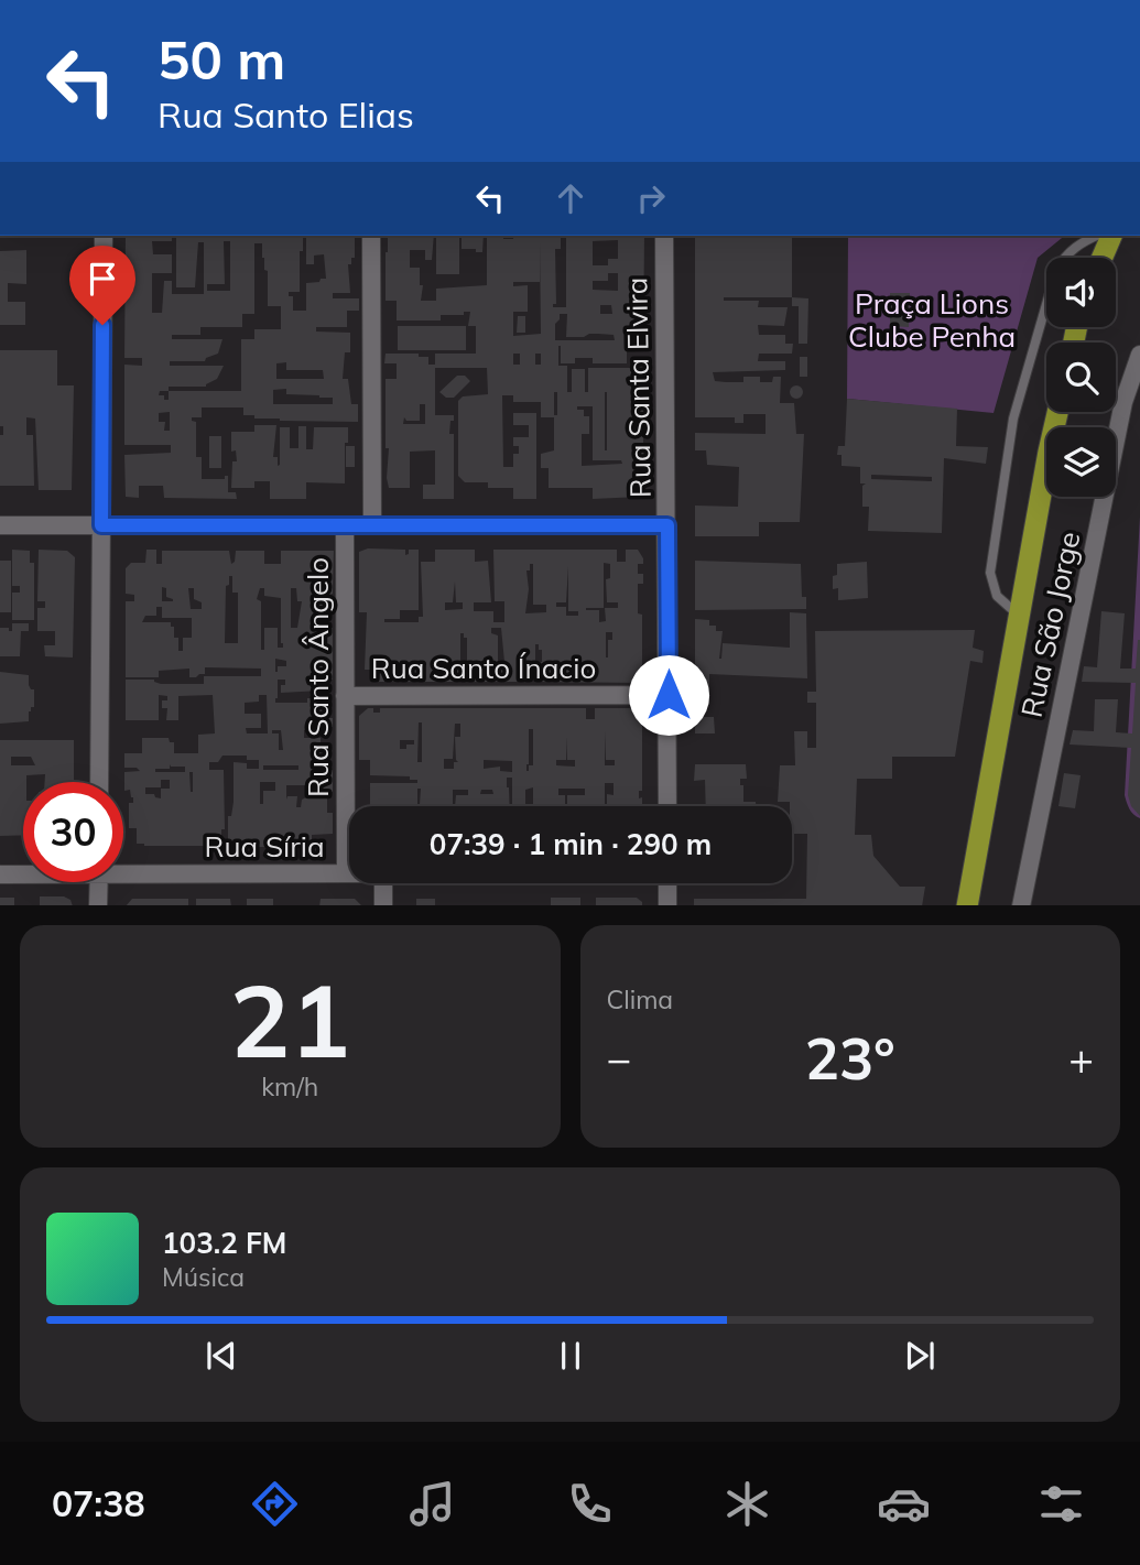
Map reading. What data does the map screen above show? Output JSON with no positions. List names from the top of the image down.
{
  "streets": {
    "street": [
      "Rua Santa Elvira",
      "Rua São Jorge",
      "Rua Santo Ínacio",
      "Rua Santo Ângelo",
      "Rua Síria"
    ]
  },
  "crossings": [
    ["Rua Santa Elvira", "Rua Santo Ínacio"],
    ["Rua Santo Ínacio", "Rua Santo Ângelo"],
    ["Rua Santo Ângelo", "Rua Síria"]
  ],
  "parks": ["Praça Lions Clube Penha"],
  "page": {
    "turn": ["50 m", "Rua Santo Elias"],
    "limit": "30",
    "trip": "07:39 · 1 min · 290 m",
    "tile": [
      ["21", "km/h"],
      "Clima"
    ],
    "heat": ["−", "23°", "+"],
    "song": ["103.2 FM", "Música"],
    "tabs": "07:38"
  }
}
